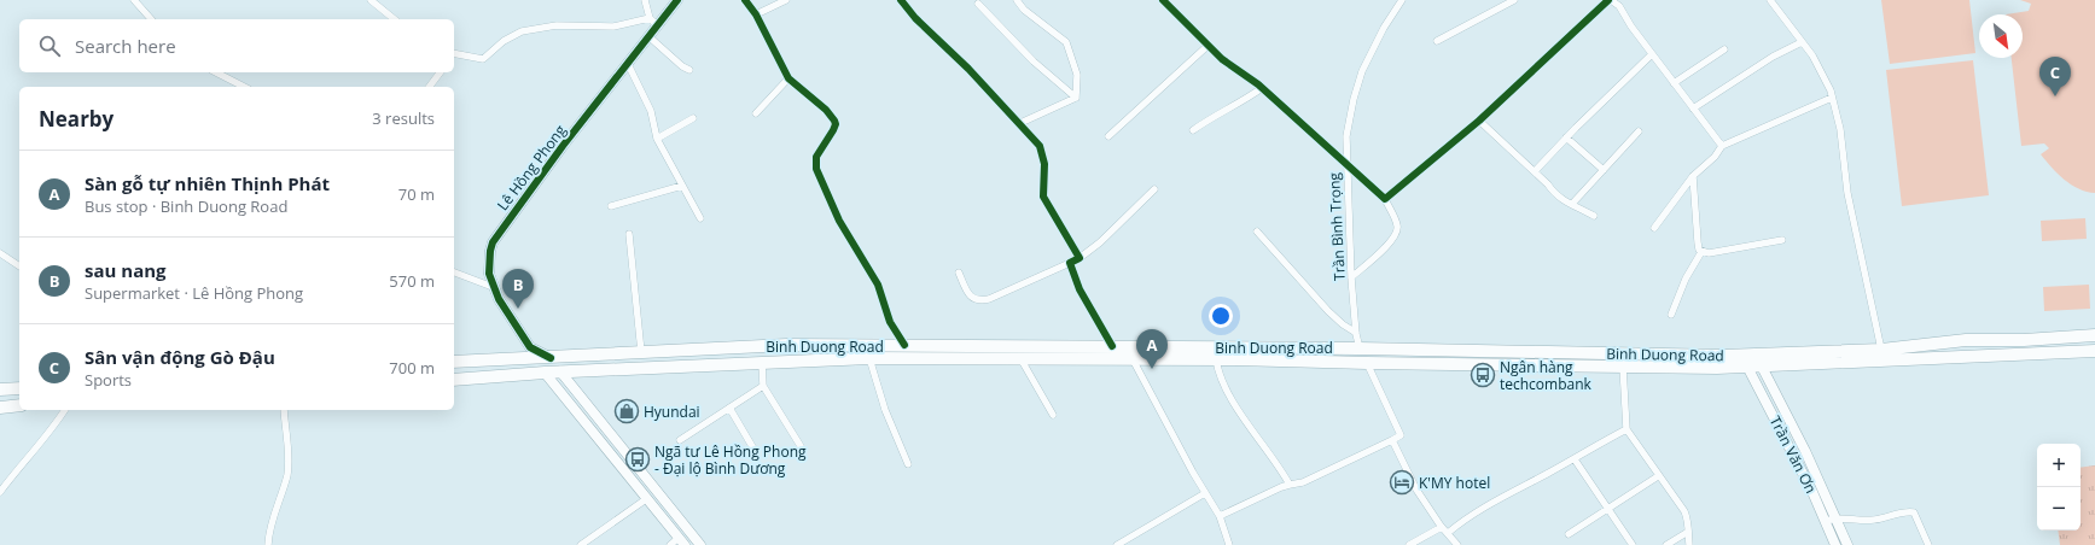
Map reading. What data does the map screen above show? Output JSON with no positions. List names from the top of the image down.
{
  "streets": {
    "highway": ["Binh Duong Road"],
    "street": ["Lê Hồng Phong", "Trần Bình Trọng", "Trần Văn Ơn"]
  },
  "crossings": [
    ["Lê Hồng Phong", "Binh Duong Road"],
    ["Trần Bình Trọng", "Binh Duong Road"],
    ["Binh Duong Road", "Trần Văn Ơn"]
  ],
  "places": {
    "bus stop": ["Ngân hàng techcombank", "Ngã tư Lê Hồng Phong - Đại lộ Bình Dương"],
    "shop": ["Hyundai"],
    "hotel": ["K'MY hotel"]
  },
  "north": "bottom right",
  "page": {
    "search": "Search here",
    "pins": ["C", "B", "A"],
    "heading": ["Nearby", "3 results"],
    "list": [
      {
        "mark": "A",
        "name": "Sàn gỗ tự nhiên Thịnh Phát",
        "note": "Bus stop · Binh Duong Road",
        "value": "70 m"
      },
      {
        "mark": "B",
        "name": "sau nang",
        "note": "Supermarket · Lê Hồng Phong",
        "value": "570 m"
      },
      {
        "mark": "C",
        "name": "Sân vận động Gò Đậu",
        "note": "Sports",
        "value": "700 m"
      }
    ],
    "map_buttons": ["+", "−"]
  }
}
